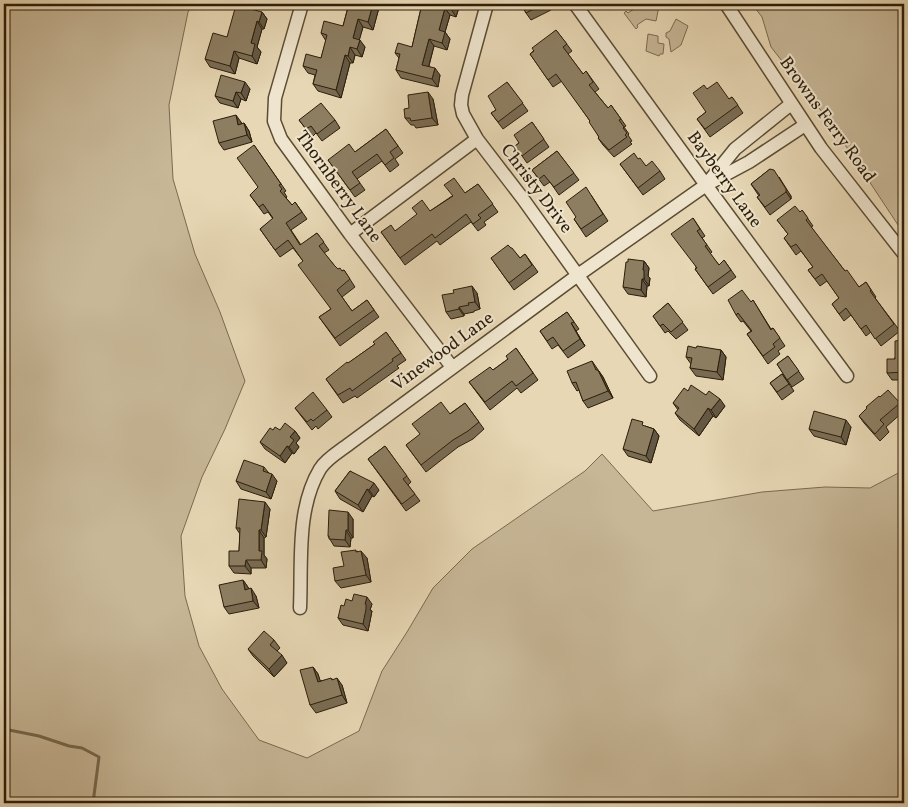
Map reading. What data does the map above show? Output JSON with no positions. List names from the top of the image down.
{
  "streets": {
    "street": [
      "Browns Ferry Road",
      "Bayberry Lane",
      "Thornberry Lane",
      "Christy Drive",
      "Vinewood Lane"
    ]
  },
  "crossings": [
    ["Browns Ferry Road", "Vinewood Lane"],
    ["Bayberry Lane", "Vinewood Lane"],
    ["Thornberry Lane", "Vinewood Lane"],
    ["Christy Drive", "Vinewood Lane"]
  ]
}
